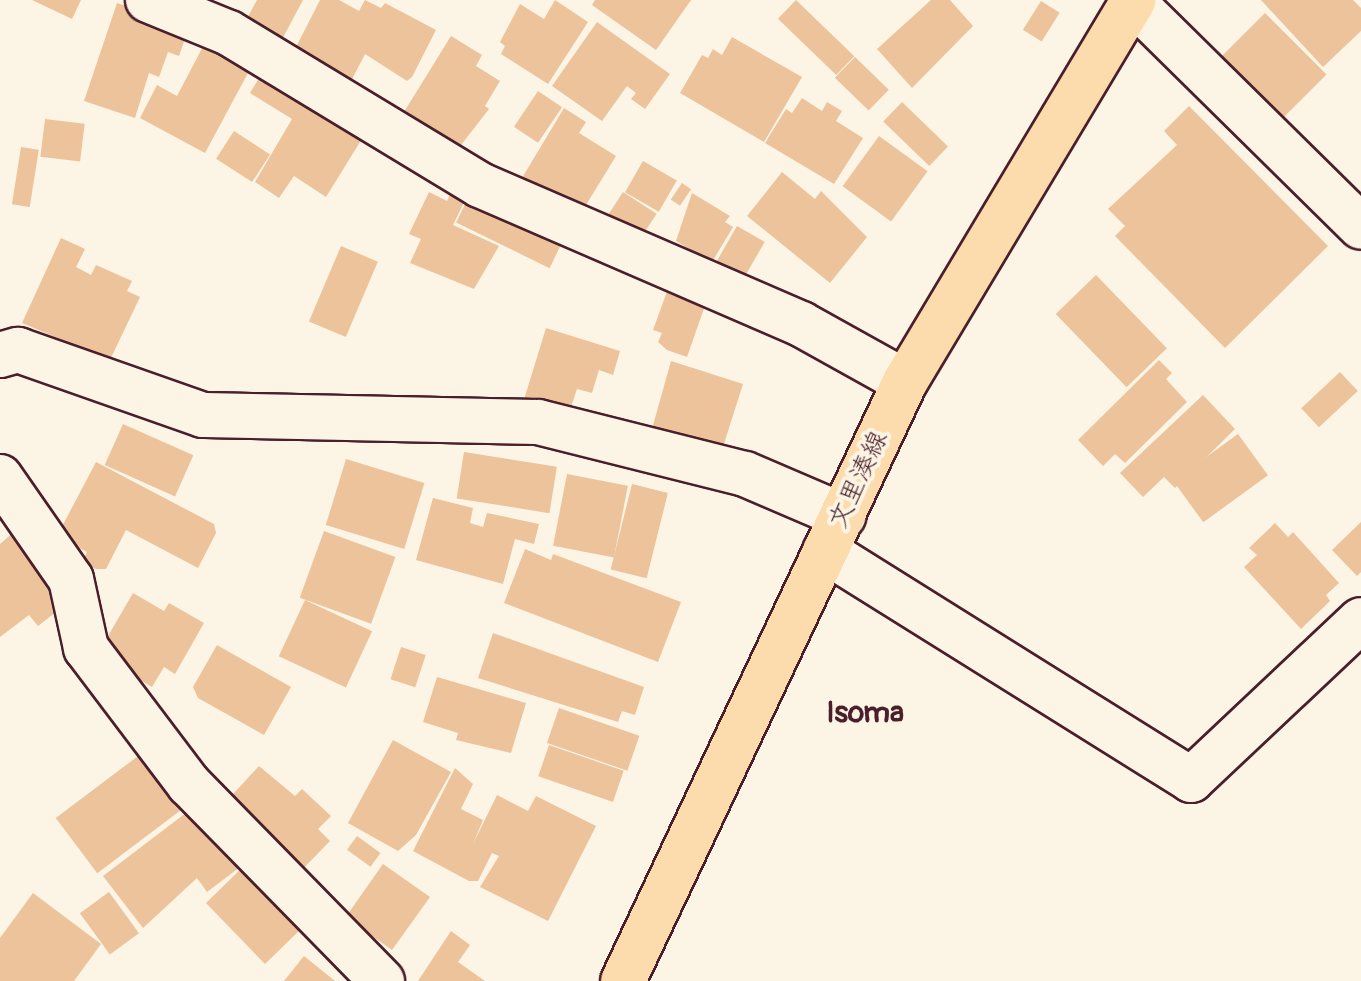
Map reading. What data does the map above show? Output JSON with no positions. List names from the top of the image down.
{
  "streets": {
    "main road": ["文里湊線"]
  },
  "districts": ["Isoma"]
}
